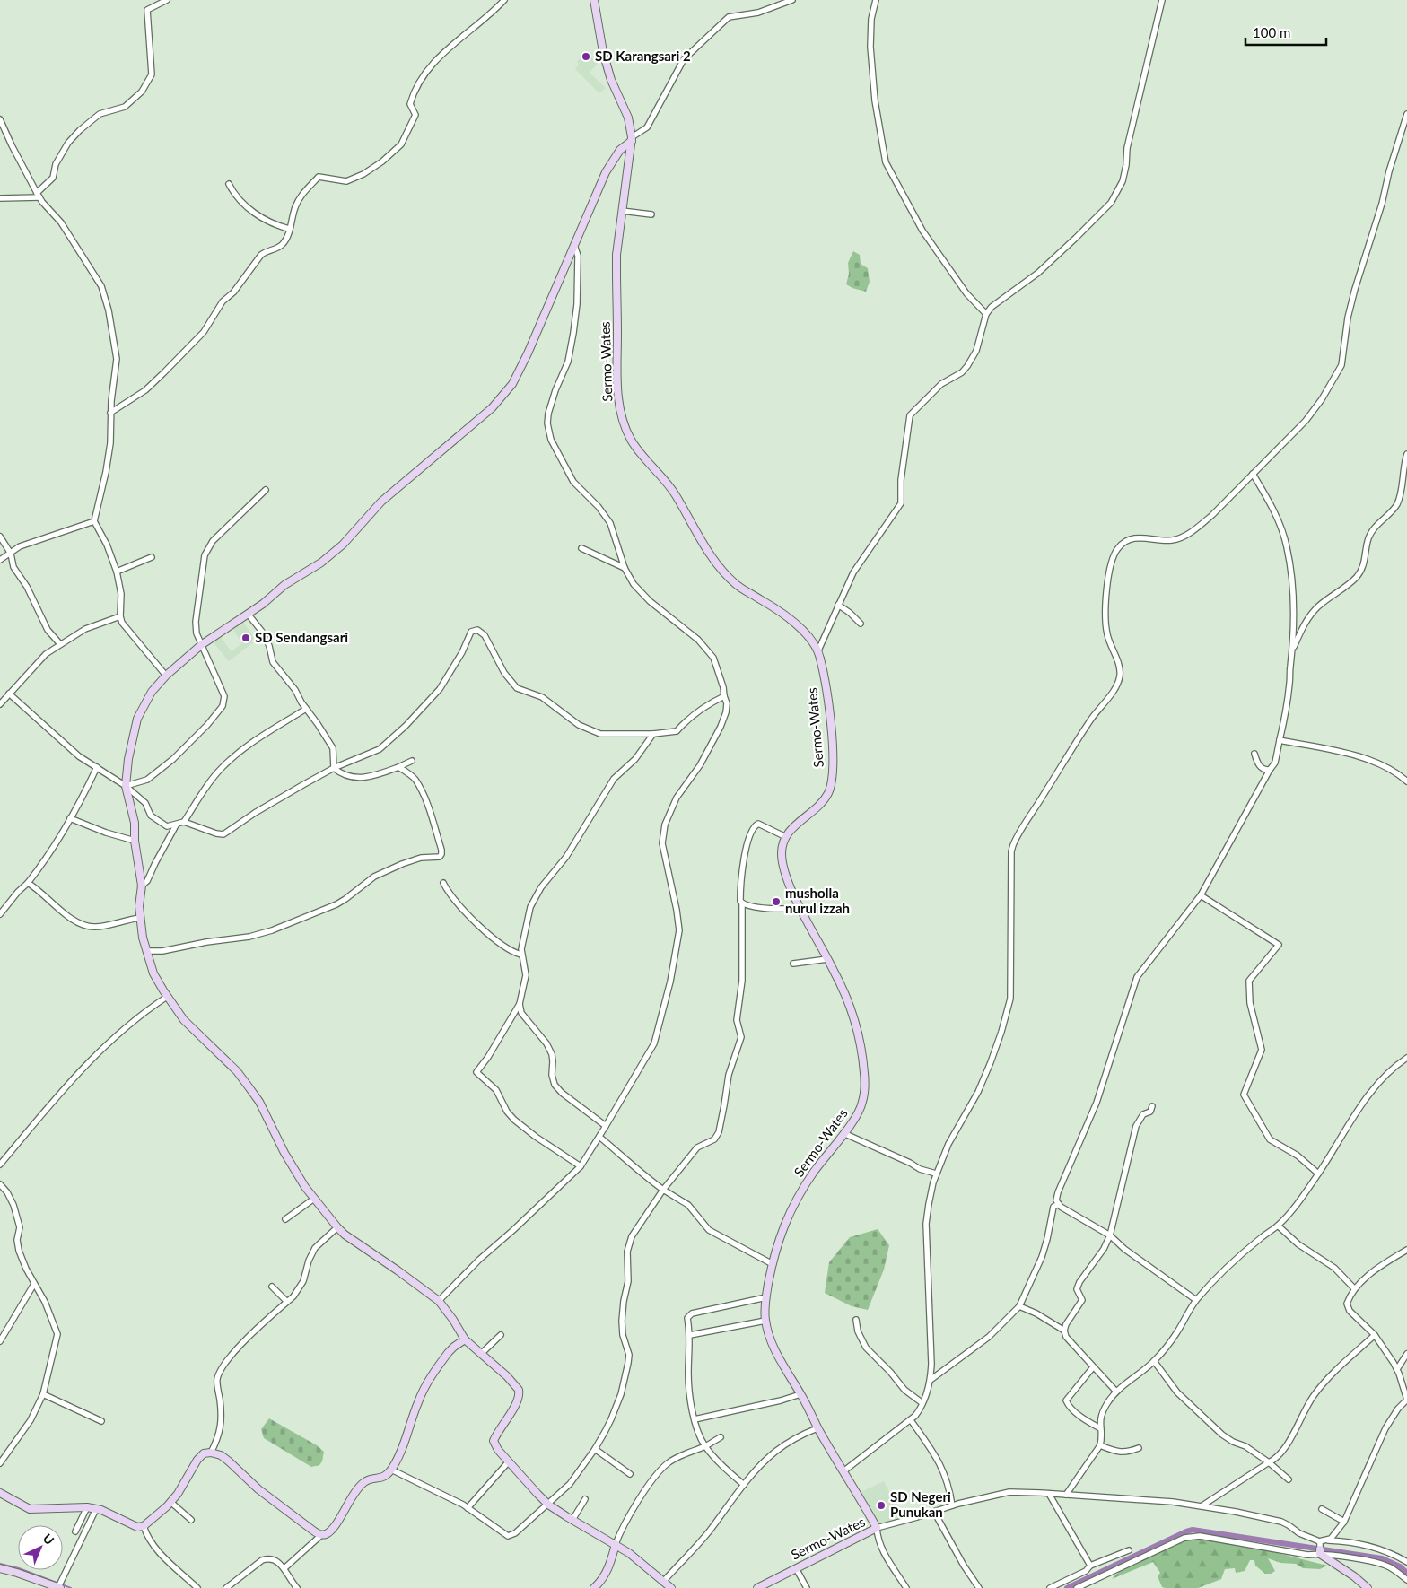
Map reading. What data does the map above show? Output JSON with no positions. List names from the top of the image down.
{
  "streets": {
    "street": ["Sermo-Wates"]
  },
  "places": [
    "SD Karangsari 2",
    "SD Sendangsari",
    "musholla nurul izzah",
    "SD Negeri Punukan"
  ],
  "scale_bar": "100 m",
  "north": "top right"
}
